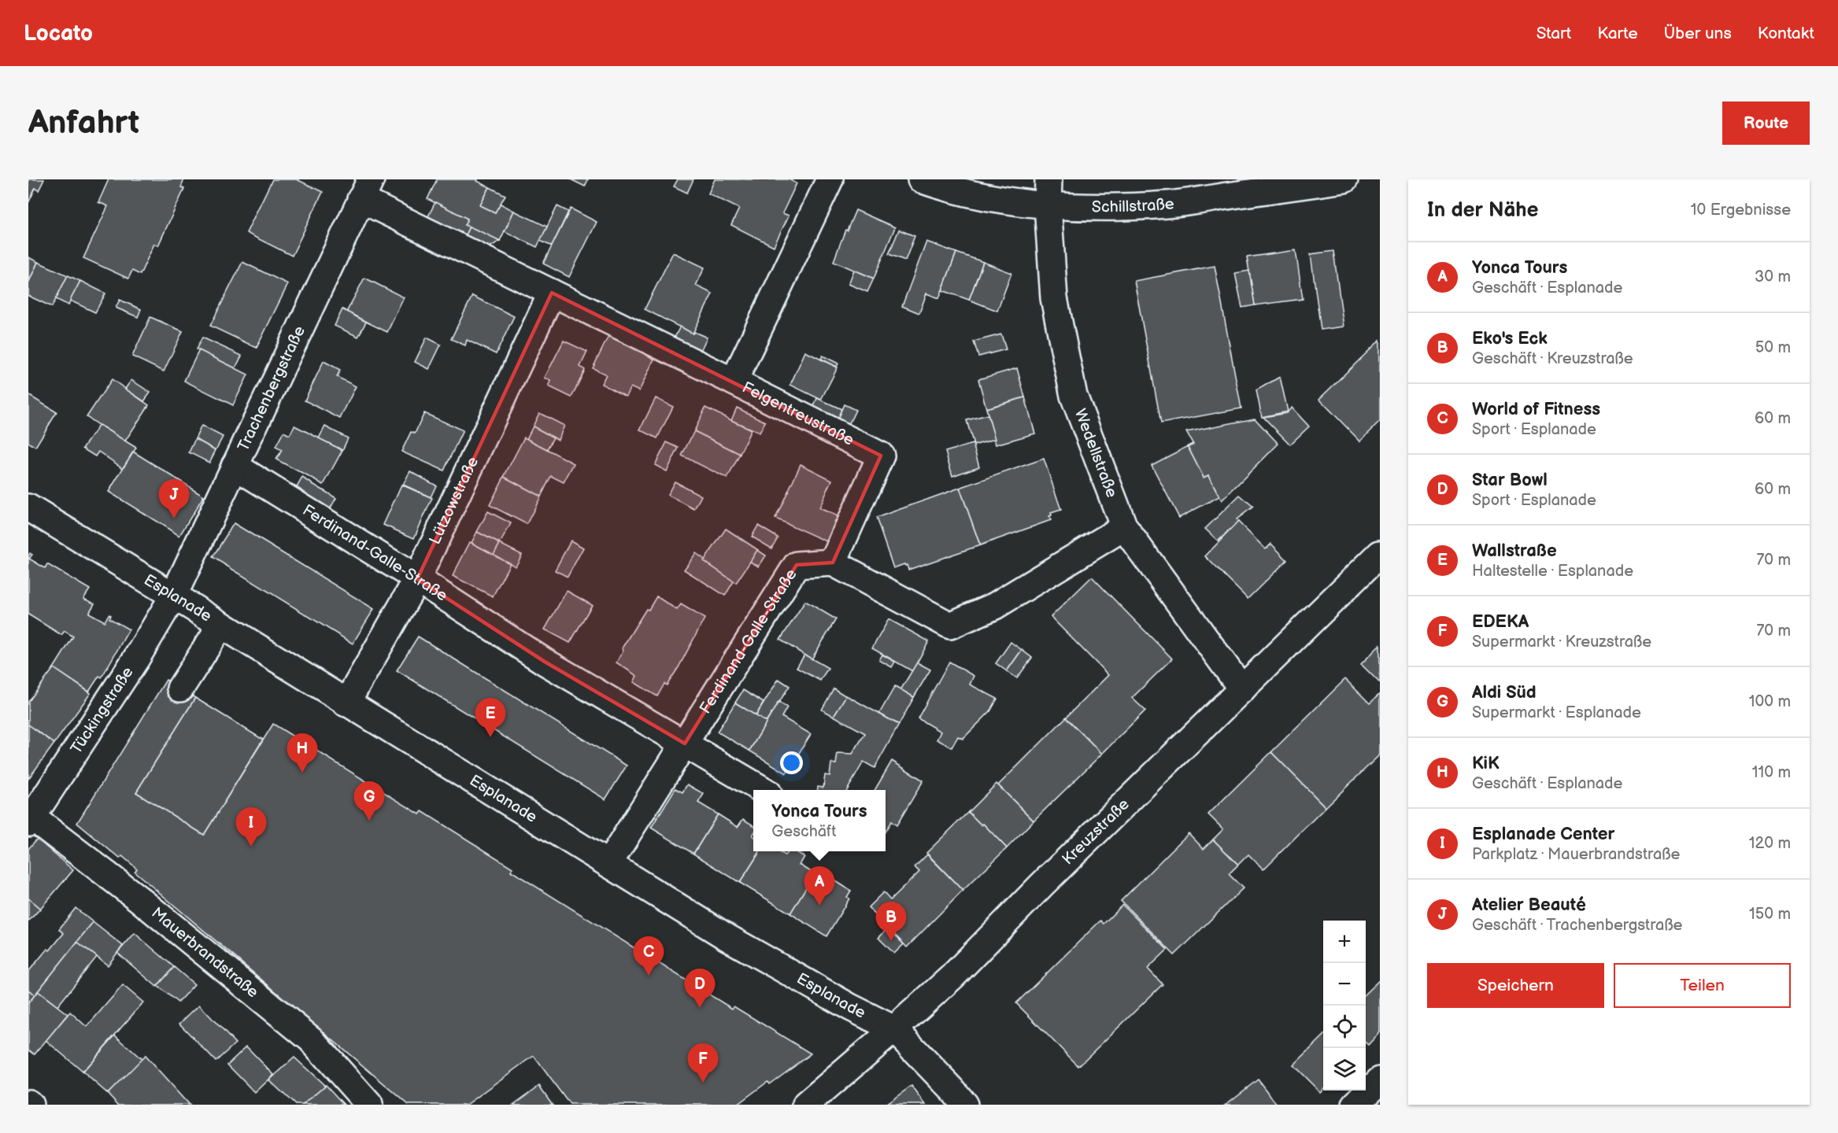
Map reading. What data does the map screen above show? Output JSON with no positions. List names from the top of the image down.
{
  "streets": {
    "street": [
      "Schillstraße",
      "Trachenbergstraße",
      "Felgentreustraße",
      "Wedellstraße",
      "Lützowstraße",
      "Ferdinand-Galle-Straße",
      "Esplanade",
      "Tückingstraße",
      "Kreuzstraße",
      "Mauerbrandstraße"
    ]
  },
  "crossings": [
    ["Schillstraße", "Wedellstraße"],
    ["Trachenbergstraße", "Ferdinand-Galle-Straße"],
    ["Trachenbergstraße", "Esplanade"],
    ["Trachenbergstraße", "Tückingstraße"],
    ["Felgentreustraße", "Ferdinand-Galle-Straße"],
    ["Wedellstraße", "Kreuzstraße"],
    ["Lützowstraße", "Ferdinand-Galle-Straße"],
    ["Lützowstraße", "Esplanade"],
    ["Ferdinand-Galle-Straße", "Esplanade"],
    ["Esplanade", "Tückingstraße"],
    ["Esplanade", "Kreuzstraße"],
    ["Tückingstraße", "Mauerbrandstraße"]
  ],
  "page": {
    "header": "Locato",
    "nav": [
      "Start",
      "Karte",
      "Über uns",
      "Kontakt"
    ],
    "buttons": [
      "Route",
      ["Speichern", "Teilen"]
    ],
    "title": "Anfahrt",
    "heading": ["In der Nähe", "10 Ergebnisse"],
    "list": [
      {
        "mark": "A",
        "name": "Yonca Tours",
        "note": "Geschäft · Esplanade",
        "value": "30 m"
      },
      {
        "mark": "B",
        "name": "Eko's Eck",
        "note": "Geschäft · Kreuzstraße",
        "value": "50 m"
      },
      {
        "mark": "C",
        "name": "World of Fitness",
        "note": "Sport · Esplanade",
        "value": "60 m"
      },
      {
        "mark": "D",
        "name": "Star Bowl",
        "note": "Sport · Esplanade",
        "value": "60 m"
      },
      {
        "mark": "E",
        "name": "Wallstraße",
        "note": "Haltestelle · Esplanade",
        "value": "70 m"
      },
      {
        "mark": "F",
        "name": "EDEKA",
        "note": "Supermarkt · Kreuzstraße",
        "value": "70 m"
      },
      {
        "mark": "G",
        "name": "Aldi Süd",
        "note": "Supermarkt · Esplanade",
        "value": "100 m"
      },
      {
        "mark": "H",
        "name": "KiK",
        "note": "Geschäft · Esplanade",
        "value": "110 m"
      },
      {
        "mark": "I",
        "name": "Esplanade Center",
        "note": "Parkplatz · Mauerbrandstraße",
        "value": "120 m"
      },
      {
        "mark": "J",
        "name": "Atelier Beauté",
        "note": "Geschäft · Trachenbergstraße",
        "value": "150 m"
      }
    ],
    "pins": [
      "J",
      "E",
      "H",
      "G",
      "I",
      "A",
      "B",
      "C",
      "D",
      "F"
    ],
    "popup": ["Yonca Tours", "Geschäft"],
    "map_buttons": ["+", "−"]
  }
}
